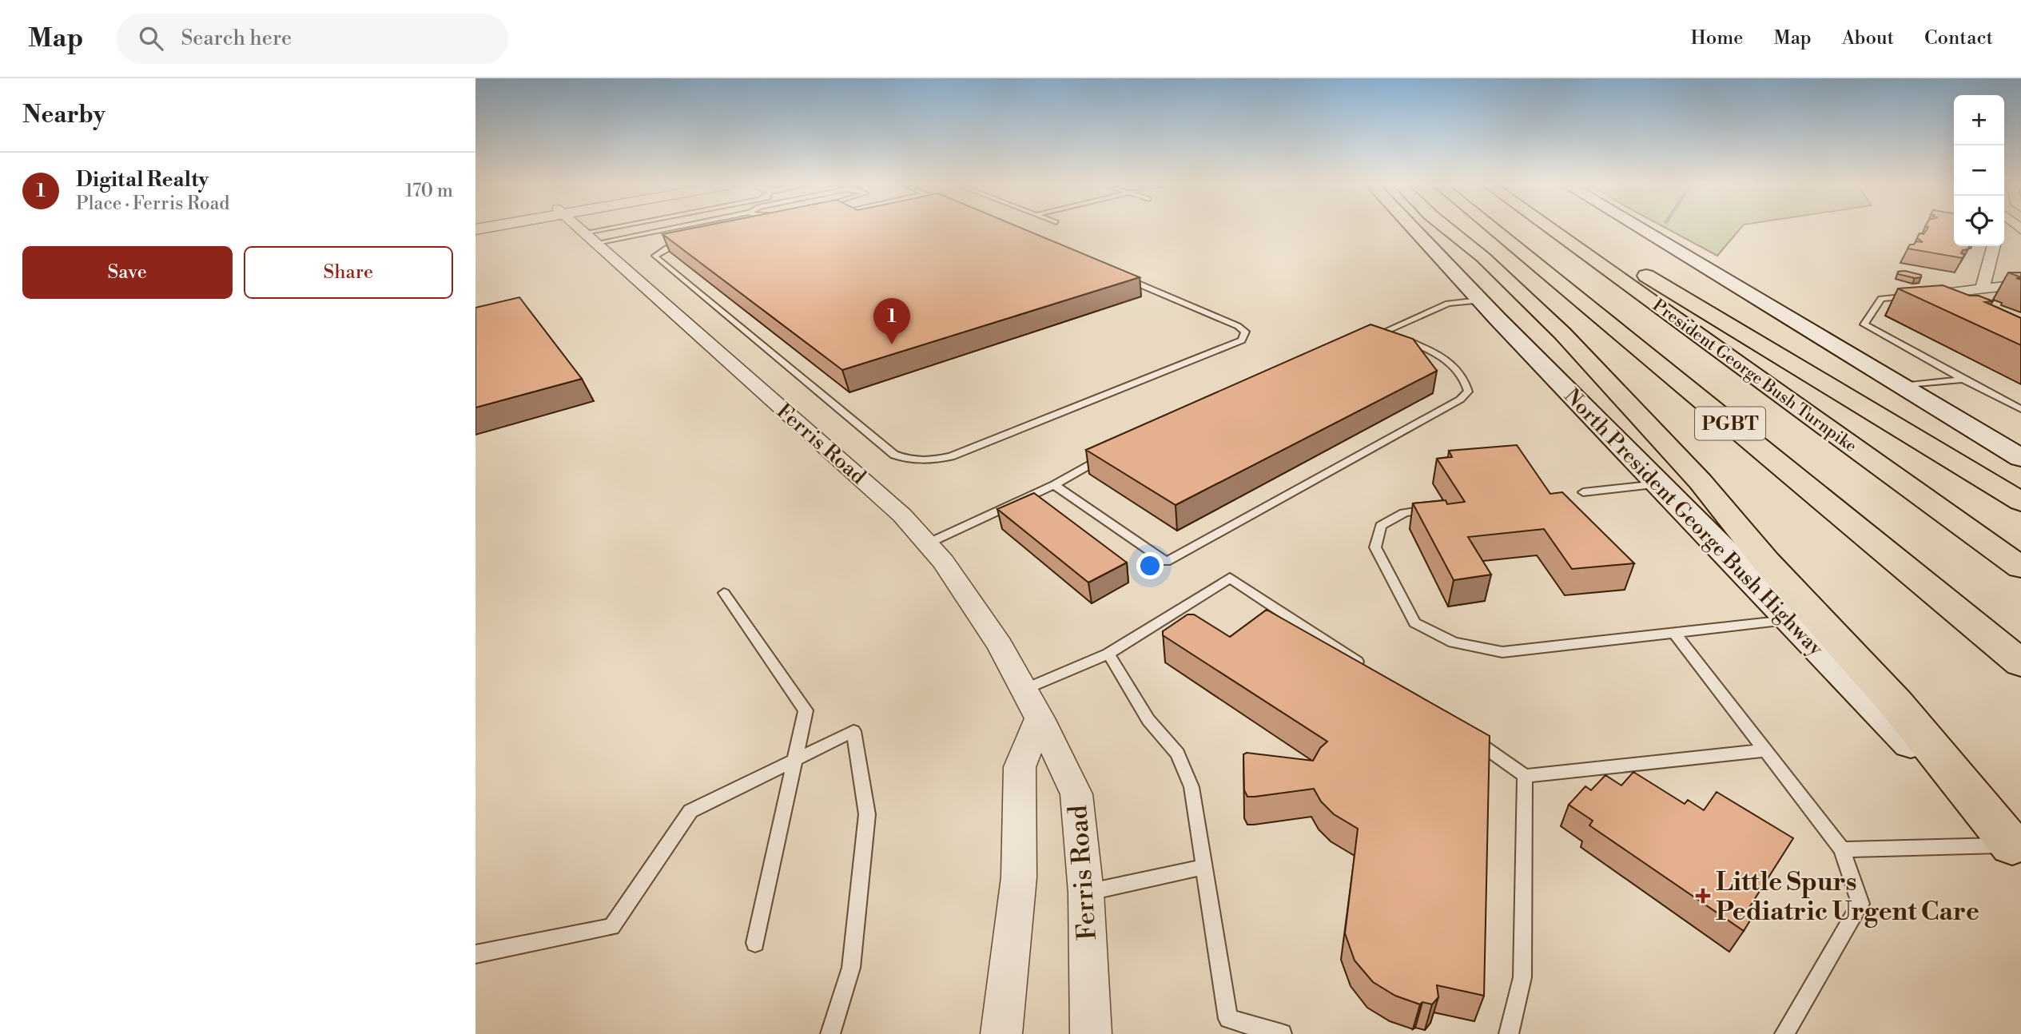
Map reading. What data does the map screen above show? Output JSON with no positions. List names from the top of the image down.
{
  "streets": {
    "highway": ["President George Bush Turnpike", "PGBT"],
    "main road": ["North President George Bush Highway"],
    "street": ["Ferris Road"]
  },
  "places": {
    "health": ["Little Spurs Pediatric Urgent Care"]
  },
  "page": {
    "header": "Map",
    "search": "Search here",
    "nav": [
      "Home",
      "Map",
      "About",
      "Contact"
    ],
    "heading": "Nearby",
    "map_buttons": ["+", "−"],
    "list": [
      {
        "mark": "1",
        "name": "Digital Realty",
        "note": "Place · Ferris Road",
        "value": "170 m"
      }
    ],
    "buttons": ["Save", "Share"],
    "pins": "1"
  }
}
